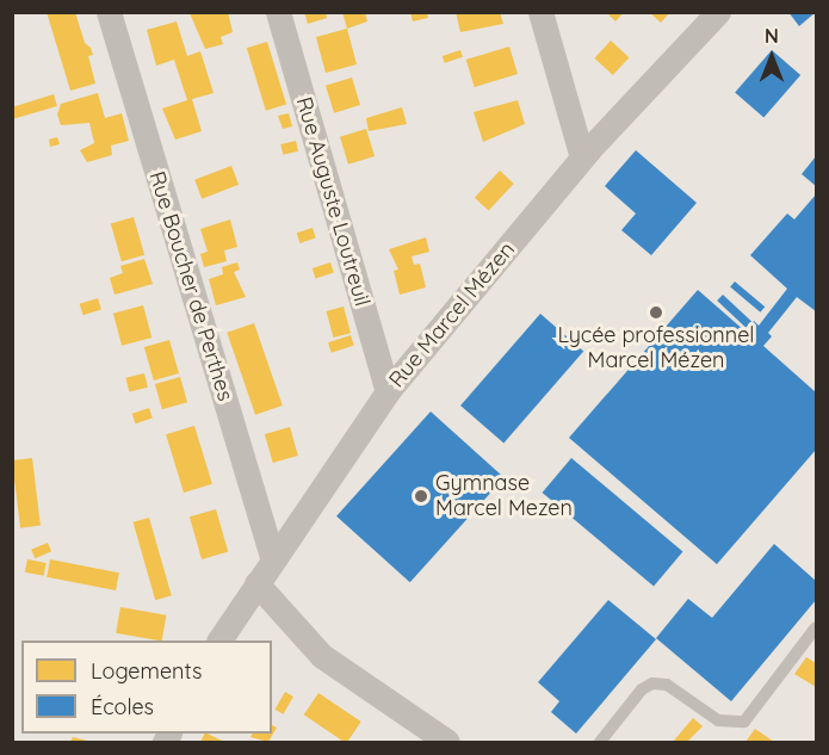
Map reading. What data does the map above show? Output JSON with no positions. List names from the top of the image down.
{
  "streets": {
    "street": ["Rue Auguste Loutreuil", "Rue Boucher de Perthes", "Rue Marcel Mézen"]
  },
  "crossings": [
    ["Rue Auguste Loutreuil", "Rue Marcel Mézen"],
    ["Rue Boucher de Perthes", "Rue Marcel Mézen"]
  ],
  "places": ["Lycée professionnel Marcel Mézen", "Gymnase Marcel Mezen"],
  "legend": ["Logements", "Écoles"],
  "north": "top"
}
